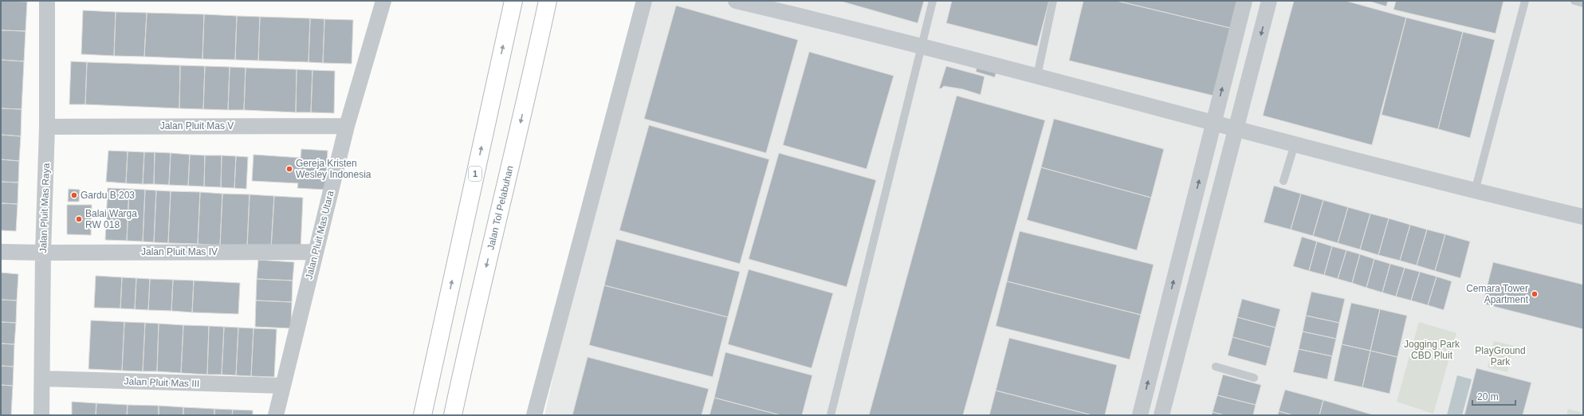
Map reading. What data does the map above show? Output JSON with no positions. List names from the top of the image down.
{
  "streets": {
    "highway": ["1", "Jalan Tol Pelabuhan"],
    "street": [
      "Jalan Pluit Mas V",
      "Jalan Pluit Mas Raya",
      "Jalan Pluit Mas Utara",
      "Jalan Pluit Mas IV",
      "Jalan Pluit Mas III"
    ]
  },
  "crossings": [
    ["Jalan Pluit Mas V", "Jalan Pluit Mas Raya"],
    ["Jalan Pluit Mas V", "Jalan Pluit Mas Utara"],
    ["Jalan Pluit Mas Raya", "Jalan Pluit Mas IV"],
    ["Jalan Pluit Mas Raya", "Jalan Pluit Mas III"],
    ["Jalan Pluit Mas Utara", "Jalan Pluit Mas IV"],
    ["Jalan Pluit Mas Utara", "Jalan Pluit Mas III"]
  ],
  "parks": ["Jogging Park CBD Pluit", "PlayGround Park"],
  "places": [
    "Gereja Kristen Wesley Indonesia",
    "Gardu B 203",
    "Balai Warga RW 018",
    "Cemara Tower Apartment"
  ],
  "scale_bar": "20 m"
}
